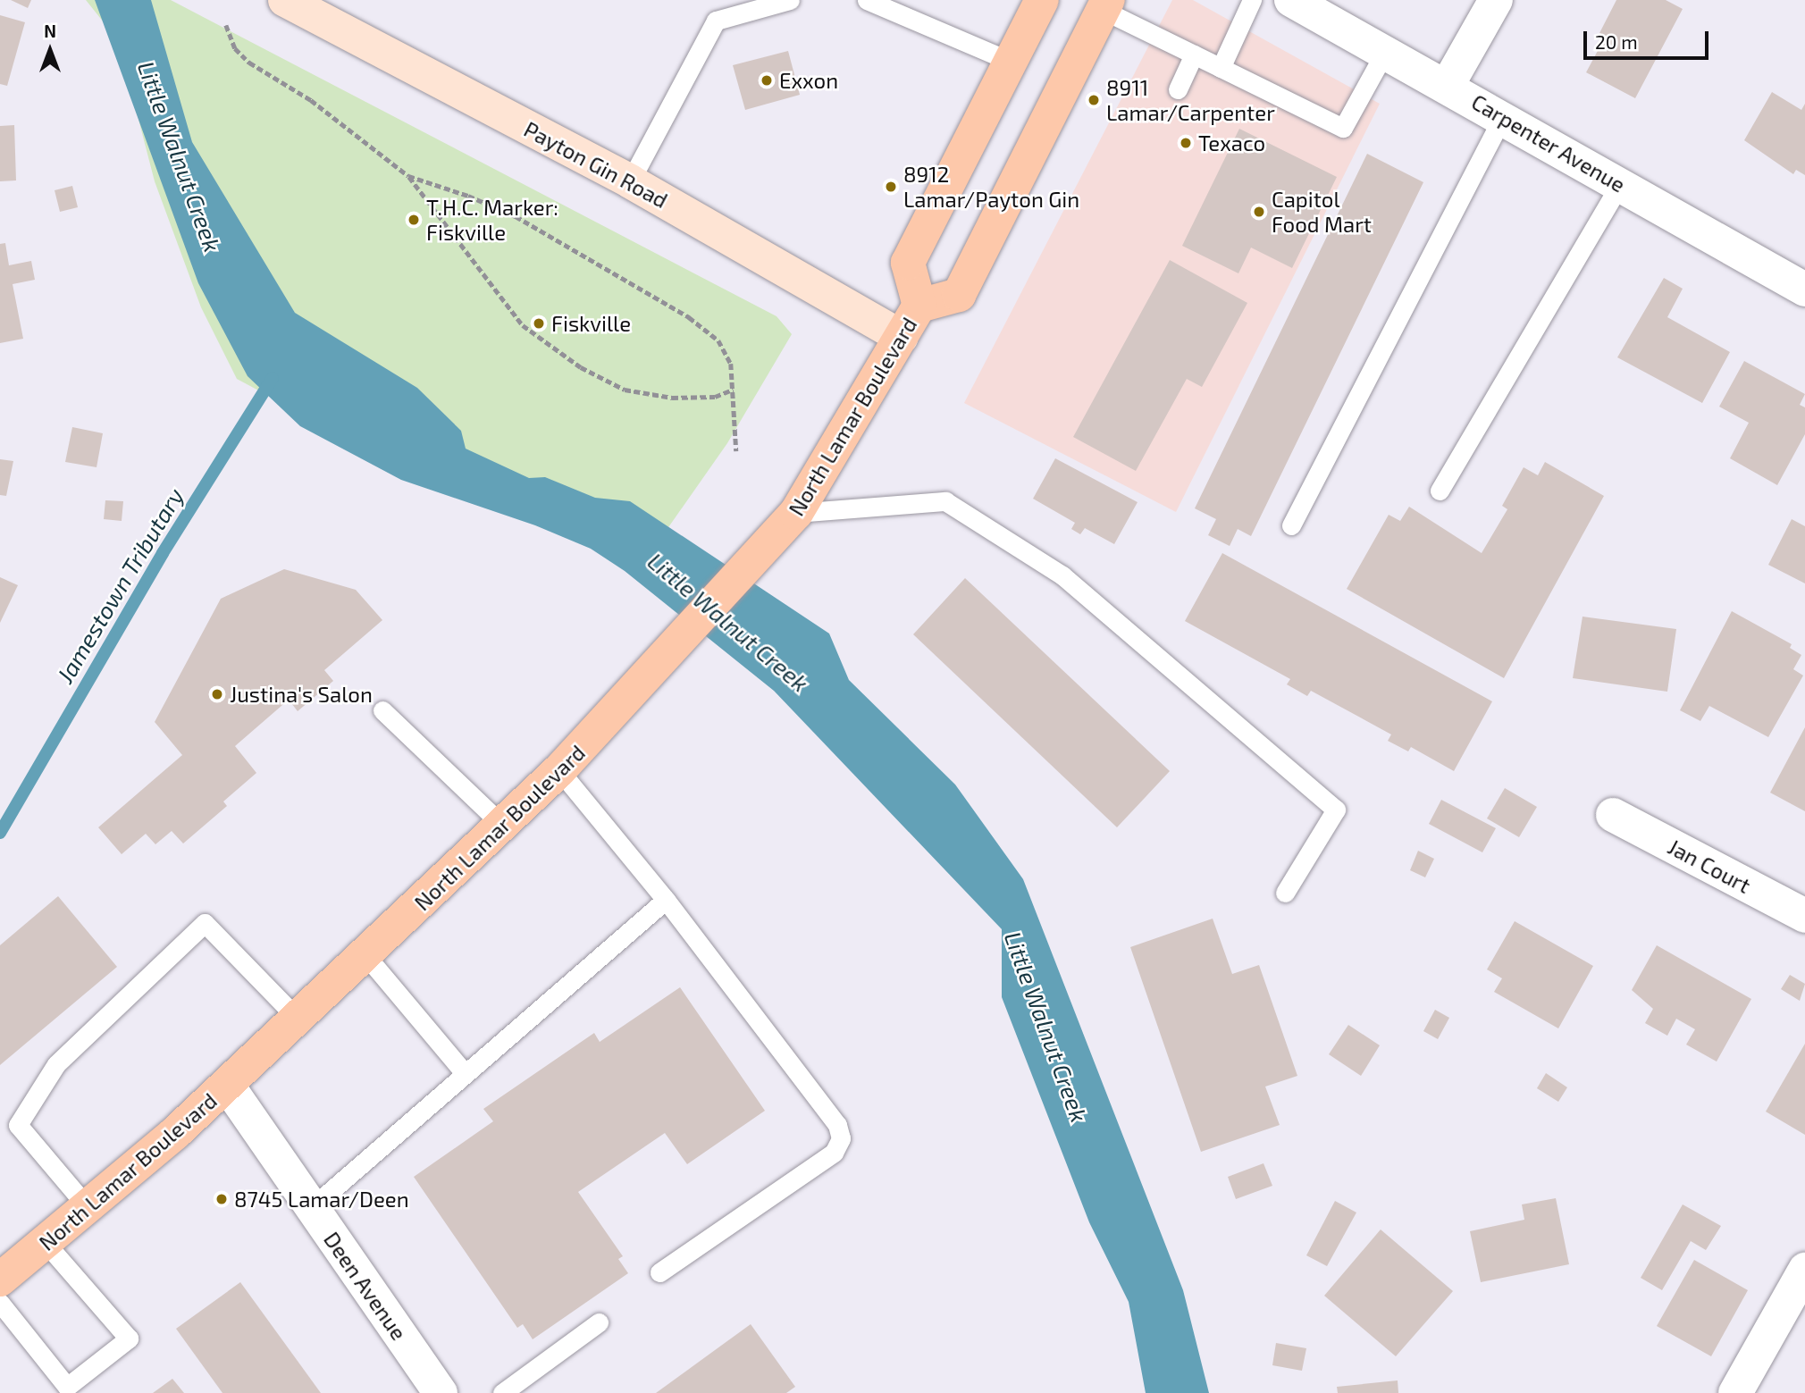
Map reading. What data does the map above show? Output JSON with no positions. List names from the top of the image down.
{
  "streets": {
    "main road": ["North Lamar Boulevard"],
    "street": [
      "Carpenter Avenue",
      "Payton Gin Road",
      "Jan Court",
      "Deen Avenue"
    ]
  },
  "crossings": [
    ["Payton Gin Road", "North Lamar Boulevard"],
    ["North Lamar Boulevard", "Deen Avenue"]
  ],
  "water": ["Little Walnut Creek", "Jamestown Tributary"],
  "places": [
    "Exxon",
    "8911 Lamar/Carpenter",
    "Texaco",
    "8912 Lamar/Payton Gin",
    "Capitol Food Mart",
    "T.H.C. Marker: Fiskville",
    "Fiskville",
    "Justina's Salon",
    "8745 Lamar/Deen"
  ],
  "scale_bar": "20 m",
  "north": "top"
}
